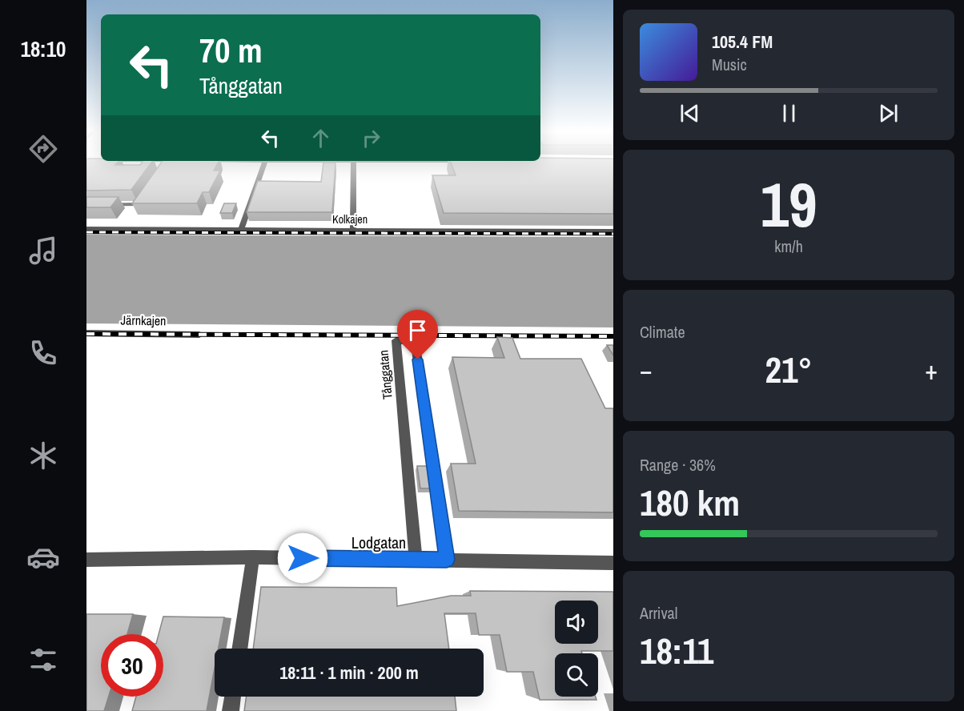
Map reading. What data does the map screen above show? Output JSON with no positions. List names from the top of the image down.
{
  "streets": {
    "street": [
      "Kolkajen",
      "Järnkajen",
      "Tånggatan",
      "Lodgatan"
    ]
  },
  "crossings": [
    ["Tånggatan", "Lodgatan"]
  ],
  "page": {
    "tabs": "18:10",
    "turn": ["70 m", "Tånggatan"],
    "song": ["105.4 FM", "Music"],
    "tile": [
      ["19", "km/h"],
      "Climate",
      ["Range · 36%", "180 km"],
      ["Arrival", "18:11"]
    ],
    "heat": ["−", "21°", "+"],
    "limit": "30",
    "trip": "18:11 · 1 min · 200 m"
  }
}
